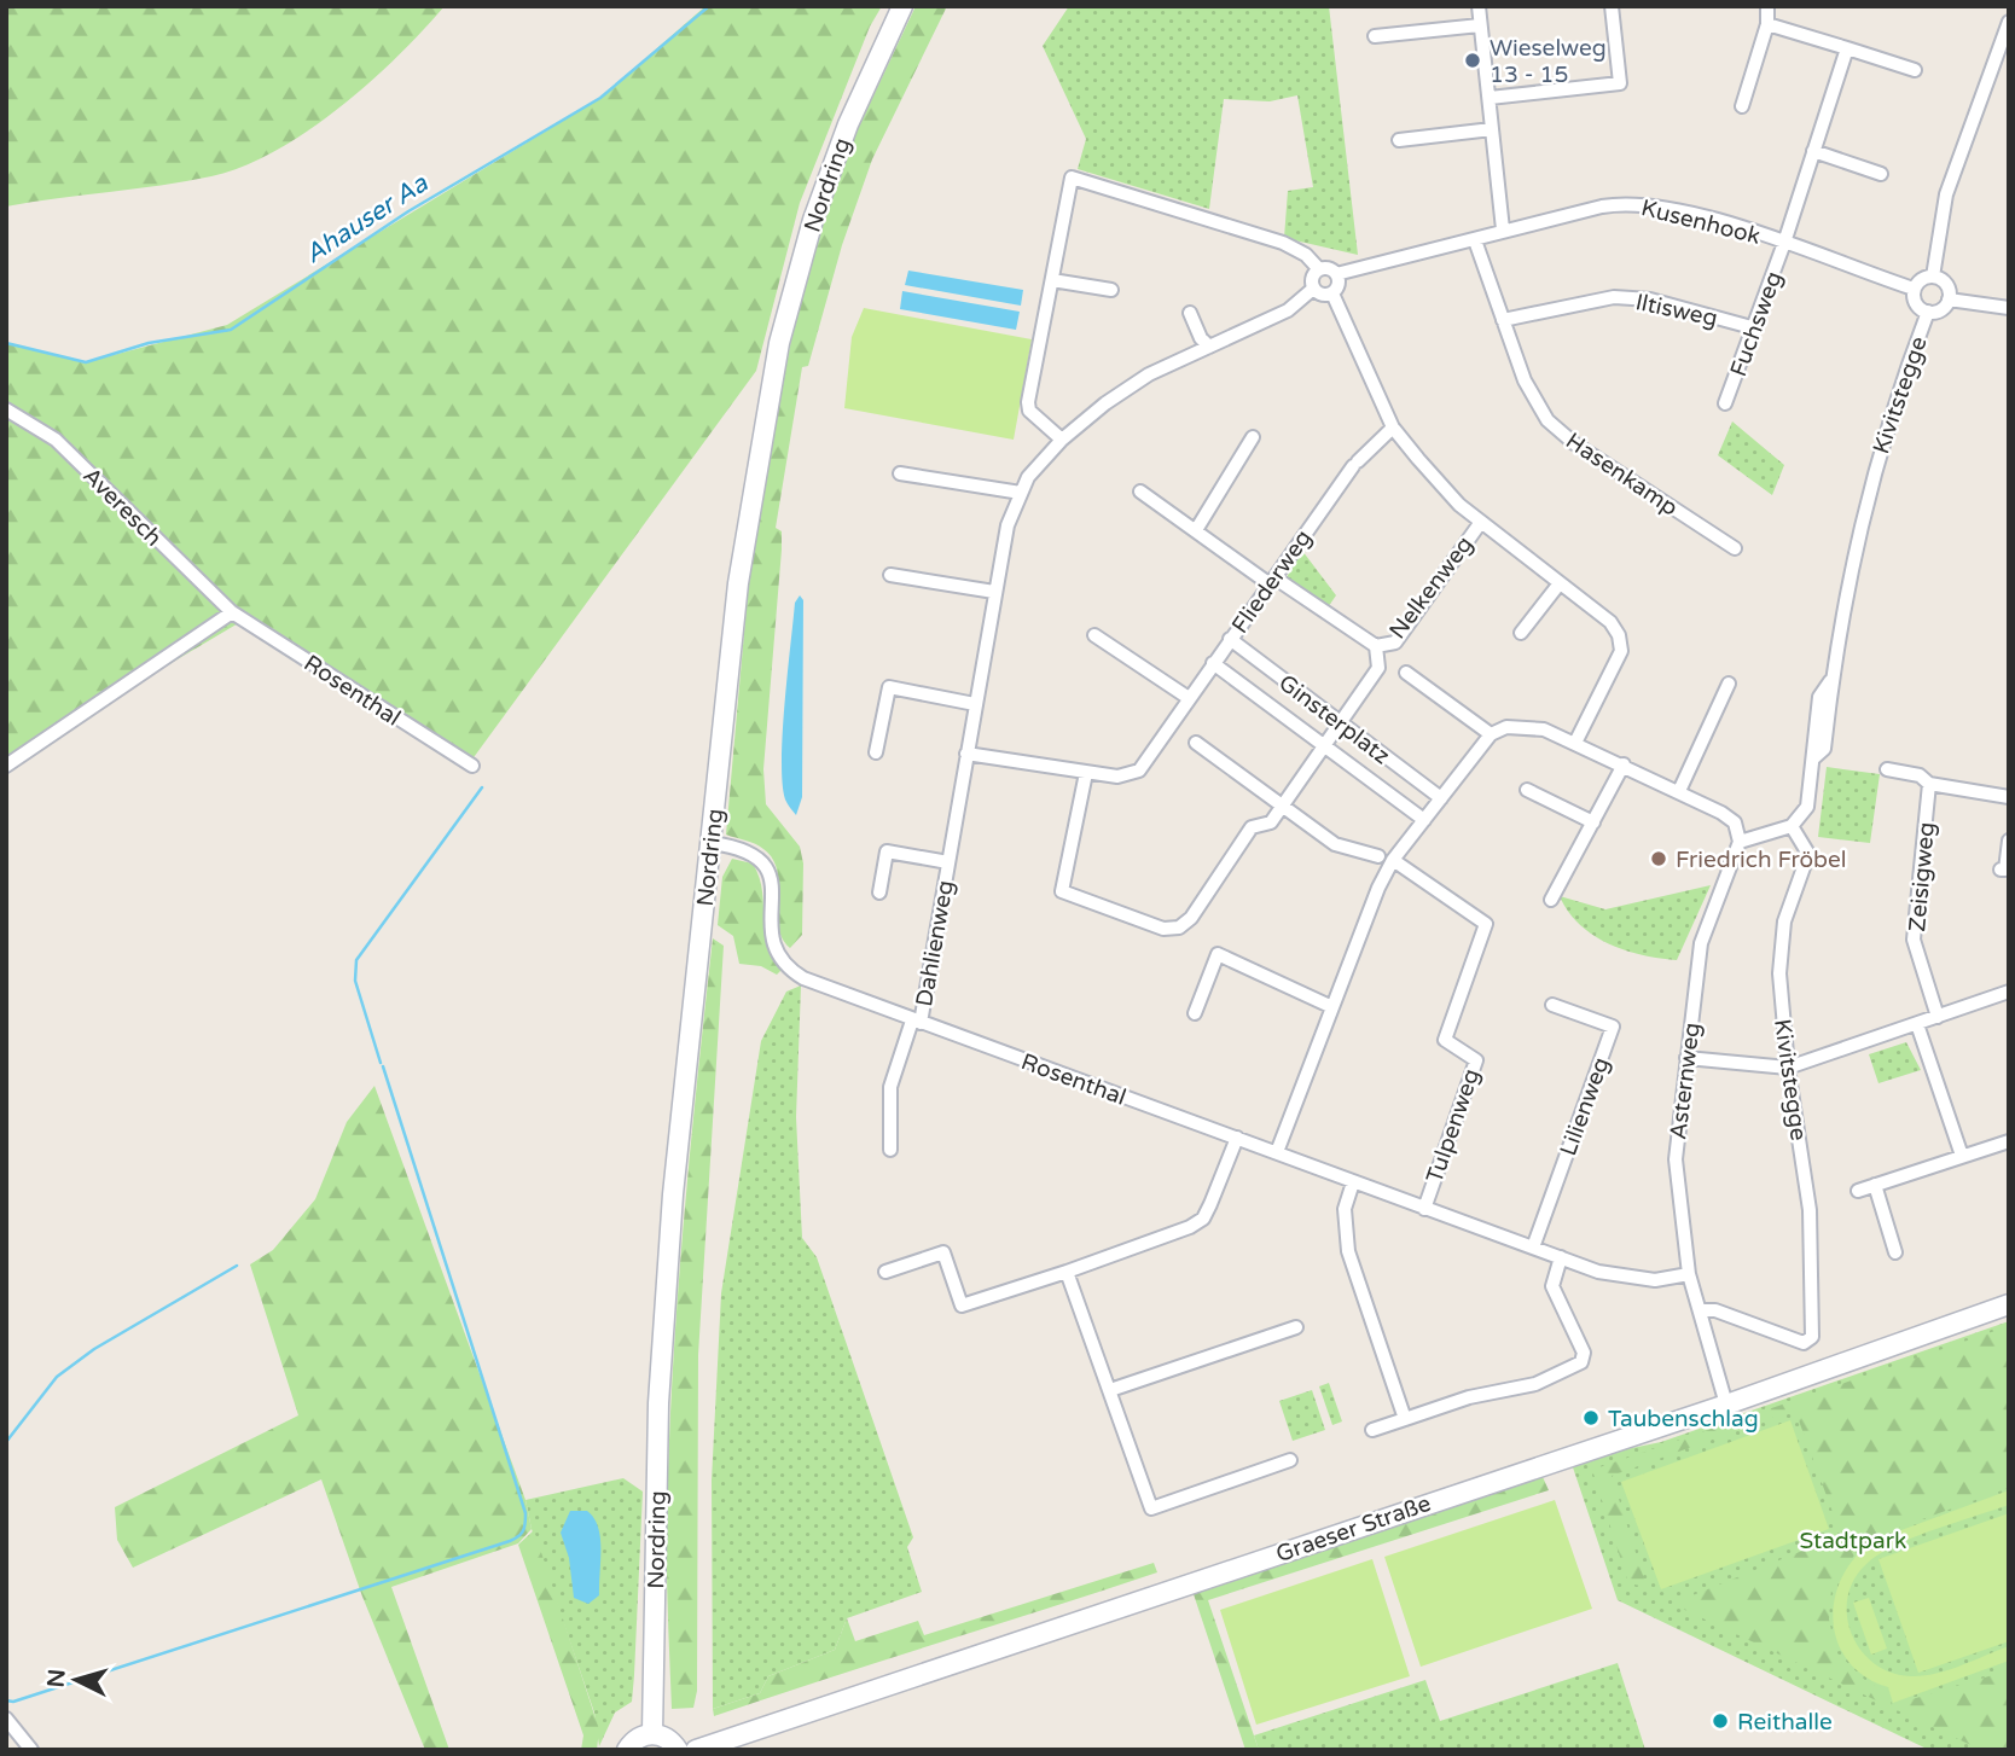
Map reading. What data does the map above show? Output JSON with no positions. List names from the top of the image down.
{
  "streets": {
    "main road": ["Nordring", "Graeser Straße"],
    "street": [
      "Kusenhook",
      "Iltisweg",
      "Fuchsweg",
      "Kivitstegge",
      "Hasenkamp",
      "Averesch",
      "Fliederweg",
      "Nelkenweg",
      "Rosenthal",
      "Ginsterplatz",
      "Zeisigweg",
      "Dahlienweg",
      "Asternweg",
      "Lilienweg",
      "Tulpenweg"
    ]
  },
  "crossings": [
    ["Nordring", "Rosenthal"],
    ["Kusenhook", "Fuchsweg"],
    ["Kusenhook", "Kivitstegge"],
    ["Kusenhook", "Hasenkamp"],
    ["Kusenhook", "Nelkenweg"],
    ["Kusenhook", "Dahlienweg"],
    ["Iltisweg", "Fuchsweg"],
    ["Iltisweg", "Hasenkamp"],
    ["Kivitstegge", "Asternweg"],
    ["Averesch", "Rosenthal"],
    ["Fliederweg", "Nelkenweg"],
    ["Fliederweg", "Ginsterplatz"],
    ["Fliederweg", "Dahlienweg"],
    ["Nelkenweg", "Dahlienweg"],
    ["Rosenthal", "Dahlienweg"],
    ["Rosenthal", "Asternweg"],
    ["Rosenthal", "Lilienweg"],
    ["Rosenthal", "Tulpenweg"],
    ["Asternweg", "Graeser Straße"]
  ],
  "water": ["Ahauser Aa"],
  "parks": ["Stadtpark"],
  "places": [
    "Wieselweg 13 - 15",
    "Friedrich Fröbel",
    "Taubenschlag",
    "Reithalle"
  ],
  "north": "left"
}
